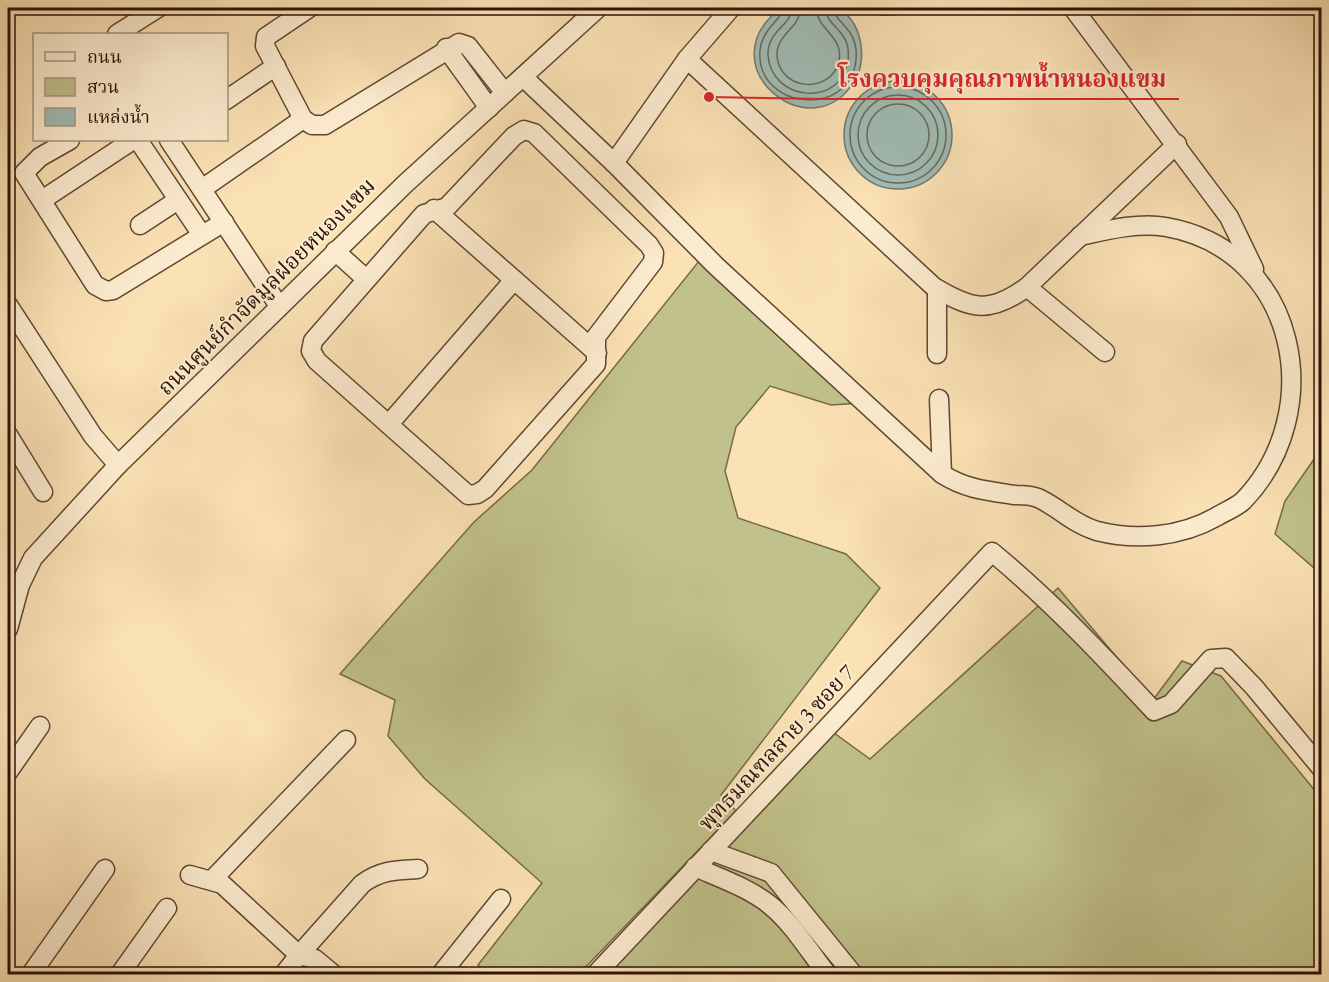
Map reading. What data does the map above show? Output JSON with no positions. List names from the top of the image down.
{
  "streets": {
    "street": ["ถนนศูนย์กำจัดมูลฝอยหนองแขม", "พุทธมณฑลสาย 3 ซอย 7"]
  },
  "places": ["โรงควบคุมคุณภาพน้ำหนองแขม"],
  "legend": ["ถนน", "สวน", "แหล่งน้ำ"]
}
